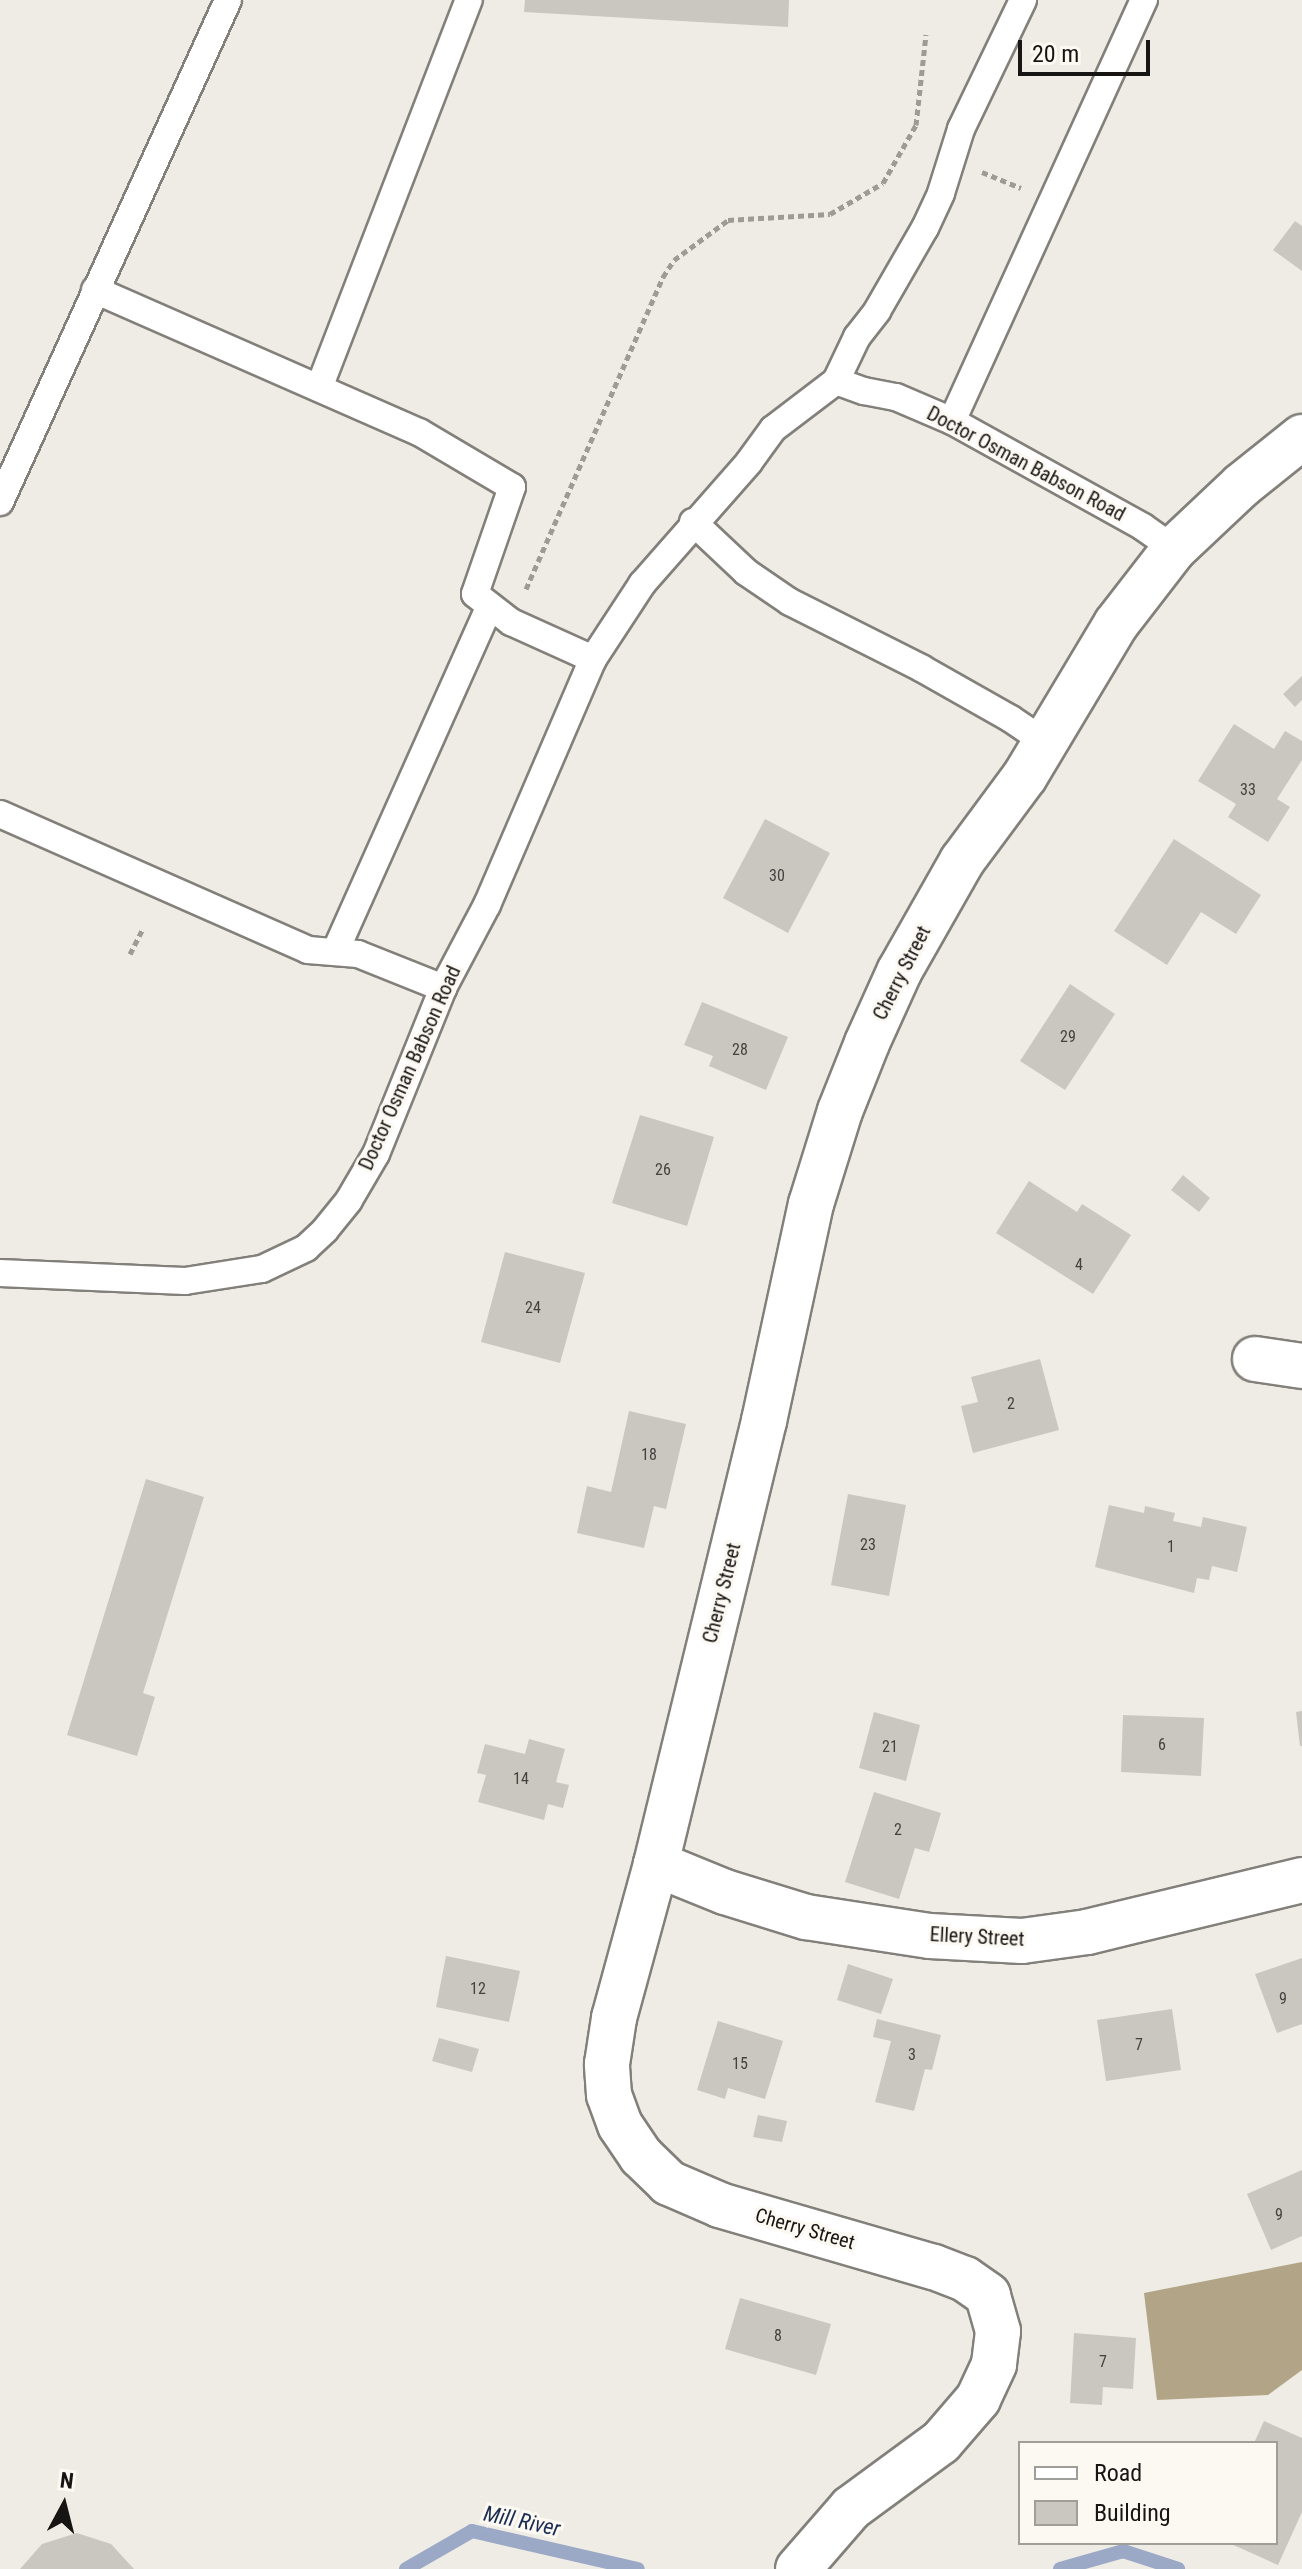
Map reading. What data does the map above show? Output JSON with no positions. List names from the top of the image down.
{
  "streets": {
    "street": ["Cherry Street", "Ellery Street"],
    "lane": ["Doctor Osman Babson Road"]
  },
  "crossings": [
    ["Doctor Osman Babson Road", "Cherry Street"],
    ["Cherry Street", "Ellery Street"]
  ],
  "water": ["Mill River"],
  "house_numbers": [
    "33",
    "30",
    "29",
    "28",
    "26",
    "4",
    "24",
    "2",
    "18",
    "23",
    "1",
    "6",
    "21",
    "14",
    "2",
    "12",
    "9",
    "7",
    "3",
    "15",
    "9",
    "8",
    "7"
  ],
  "legend": ["Road", "Building"],
  "scale_bar": "20 m",
  "north": "top"
}
